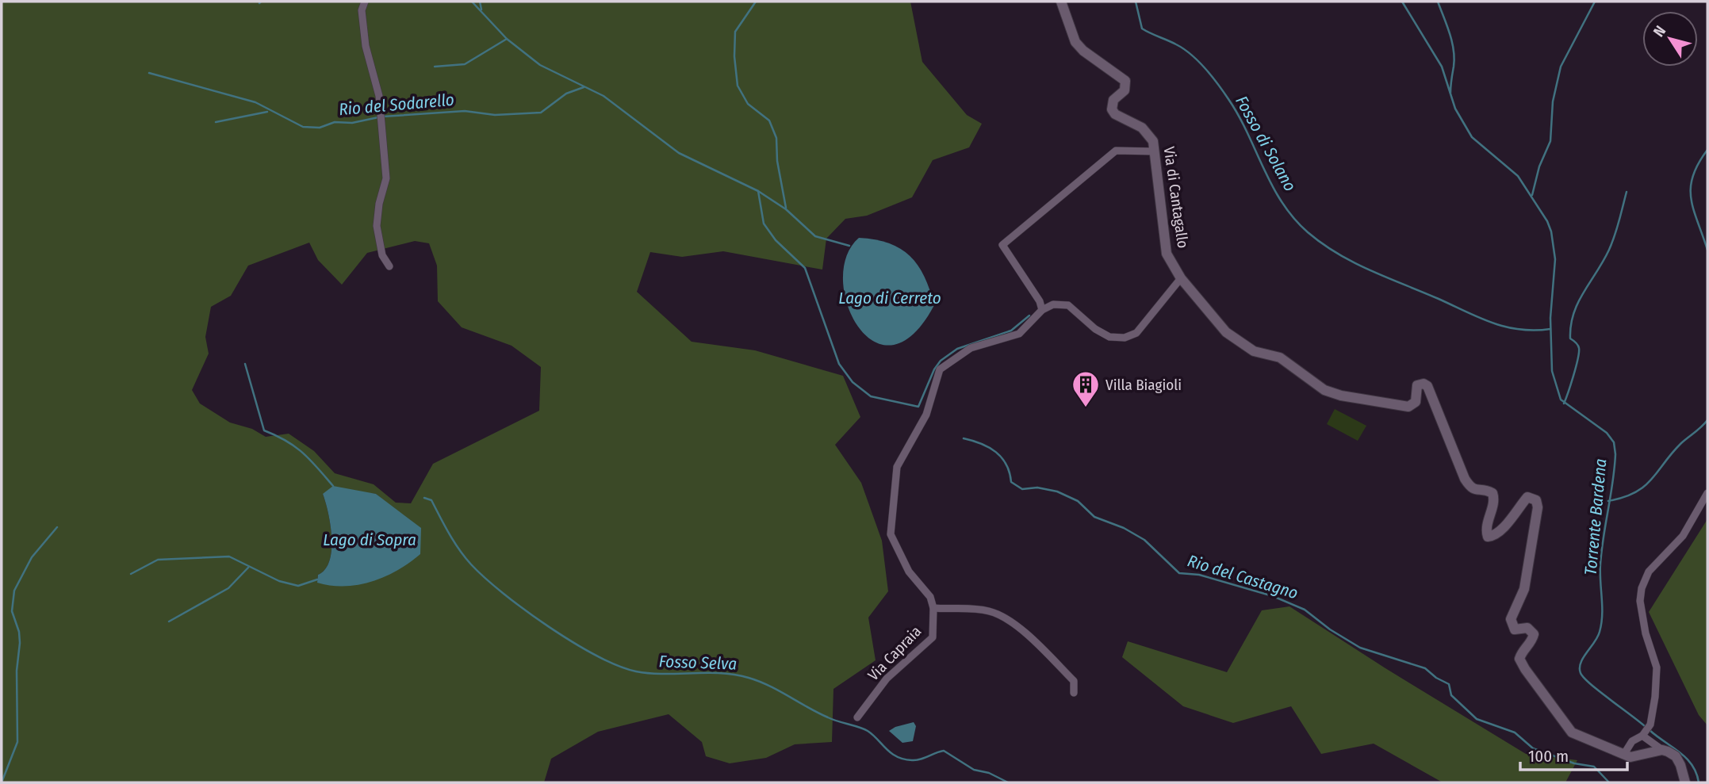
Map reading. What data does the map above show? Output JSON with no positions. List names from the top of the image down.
{
  "streets": {
    "street": ["Via di Cantagallo", "Via Capraia"]
  },
  "water": [
    "Rio del Sodarello",
    "Fosso di Solano",
    "Lago di Cerreto",
    "Torrente Bardena",
    "Lago di Sopra",
    "Rio del Castagno",
    "Fosso Selva"
  ],
  "places": {
    "building": ["Villa Biagioli"]
  },
  "scale_bar": "100 m",
  "north": "top left"
}
